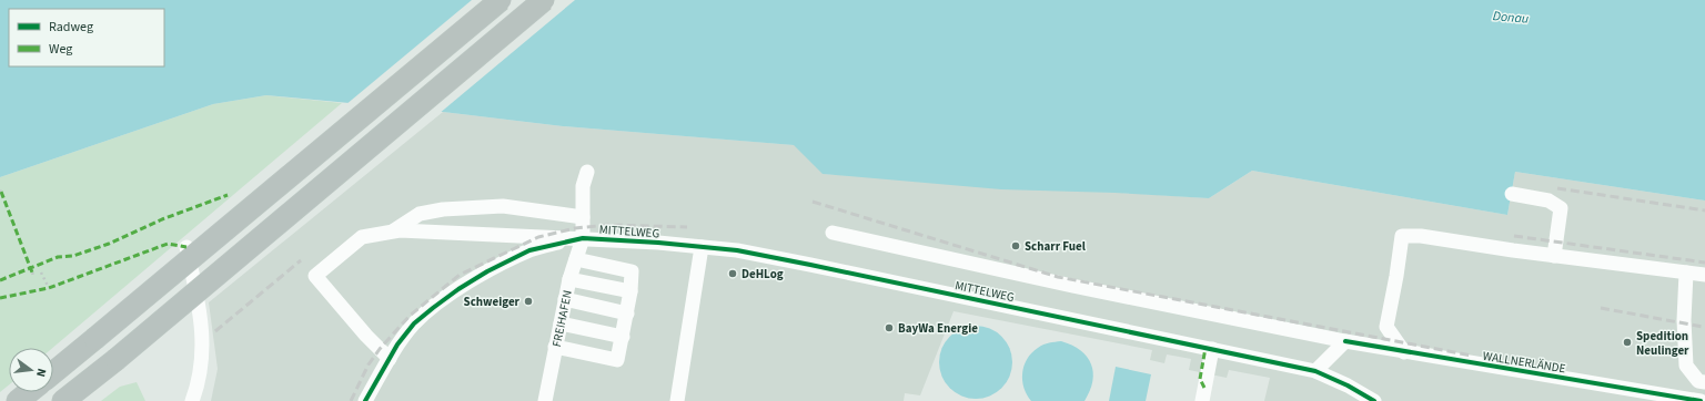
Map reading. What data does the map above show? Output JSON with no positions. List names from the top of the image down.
{
  "streets": {
    "street": ["MITTELWEG", "FREIHAFEN", "WALLNERLÄNDE"]
  },
  "crossings": [
    ["MITTELWEG", "FREIHAFEN"]
  ],
  "water": ["Donau"],
  "places": [
    "Scharr Fuel",
    "DeHLog",
    "Schweiger",
    "BayWa Energie",
    "Spedition Neulinger"
  ],
  "legend": ["Radweg", "Weg"],
  "north": "right"
}
